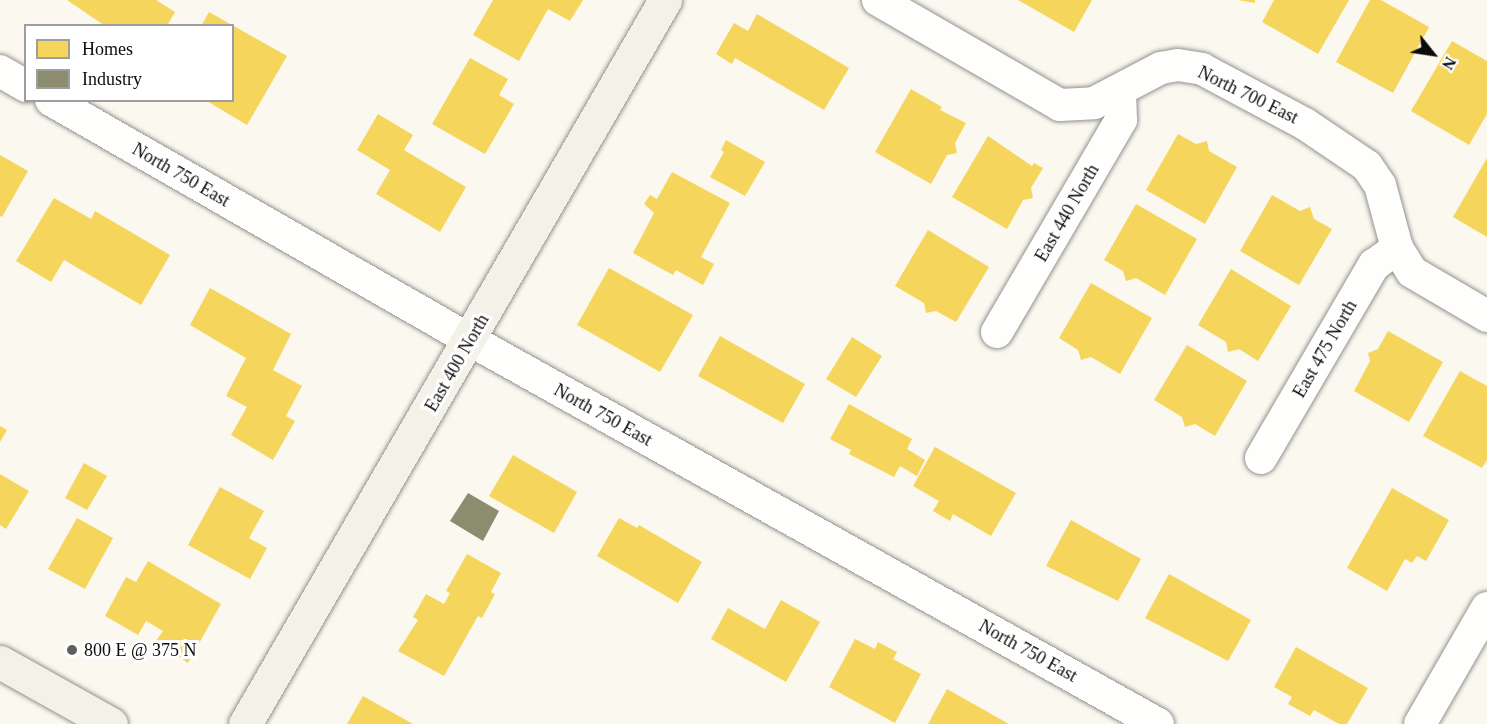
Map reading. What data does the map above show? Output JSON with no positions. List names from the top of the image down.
{
  "streets": {
    "main road": ["East 400 North"],
    "street": [
      "North 700 East",
      "North 750 East",
      "East 440 North",
      "East 475 North"
    ]
  },
  "crossings": [
    ["North 700 East", "East 440 North"],
    ["North 700 East", "East 475 North"],
    ["North 750 East", "East 400 North"]
  ],
  "places": ["800 E @ 375 N"],
  "legend": ["Homes", "Industry"],
  "north": "bottom right"
}
